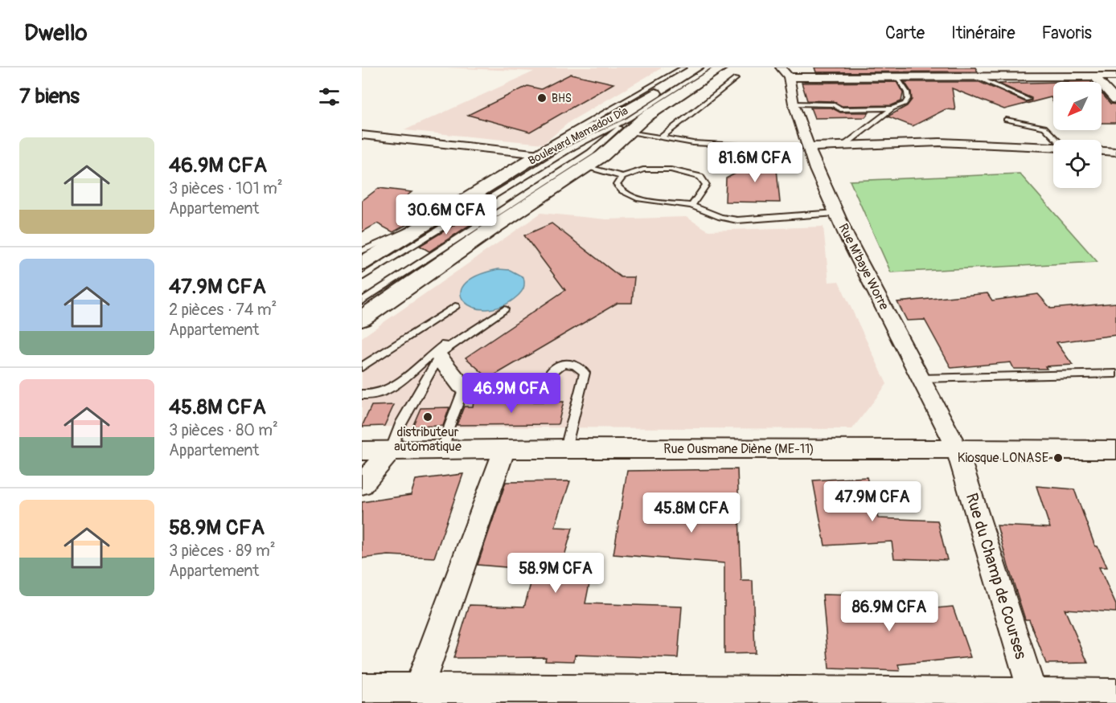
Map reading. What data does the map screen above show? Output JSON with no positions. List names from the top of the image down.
{
  "streets": {
    "street": [
      "Boulevard Mamadou Dia",
      "Rue M'baye Worre",
      "Rue Ousmane Diène (ME-11)",
      "Rue du Champ de Courses"
    ]
  },
  "crossings": [
    ["Rue M'baye Worre", "Rue Ousmane Diène (ME-11)"],
    ["Rue M'baye Worre", "Rue du Champ de Courses"],
    ["Rue Ousmane Diène (ME-11)", "Rue du Champ de Courses"]
  ],
  "places": ["BHS", "distributeur automatique", "Kiosque LONASE"],
  "north": "bottom left",
  "page": {
    "header": "Dwello",
    "nav": ["Carte", "Itinéraire", "Favoris"],
    "heading": "7 biens",
    "list": [
      {
        "name": "46.9M CFA",
        "note": "3 pièces · 101 m² · Appartement"
      },
      {
        "name": "47.9M CFA",
        "note": "2 pièces · 74 m² · Appartement"
      },
      {
        "name": "45.8M CFA",
        "note": "3 pièces · 80 m² · Appartement"
      },
      {
        "name": "58.9M CFA",
        "note": "3 pièces · 89 m² · Appartement"
      }
    ],
    "price": [
      "81.6M CFA",
      "30.6M CFA",
      "46.9M CFA",
      "47.9M CFA",
      "45.8M CFA",
      "58.9M CFA",
      "86.9M CFA"
    ]
  }
}
